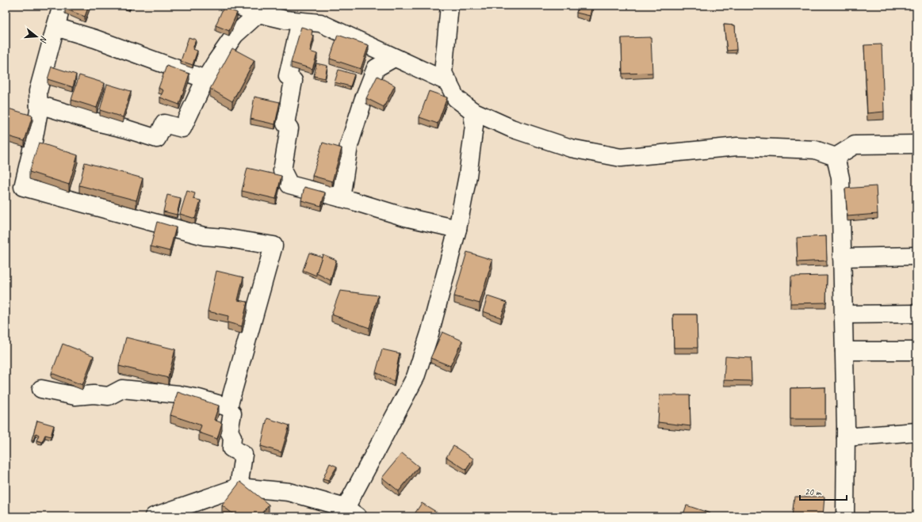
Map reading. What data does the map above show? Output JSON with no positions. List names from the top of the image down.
{
  "scale_bar": "20 m",
  "north": "right"
}
